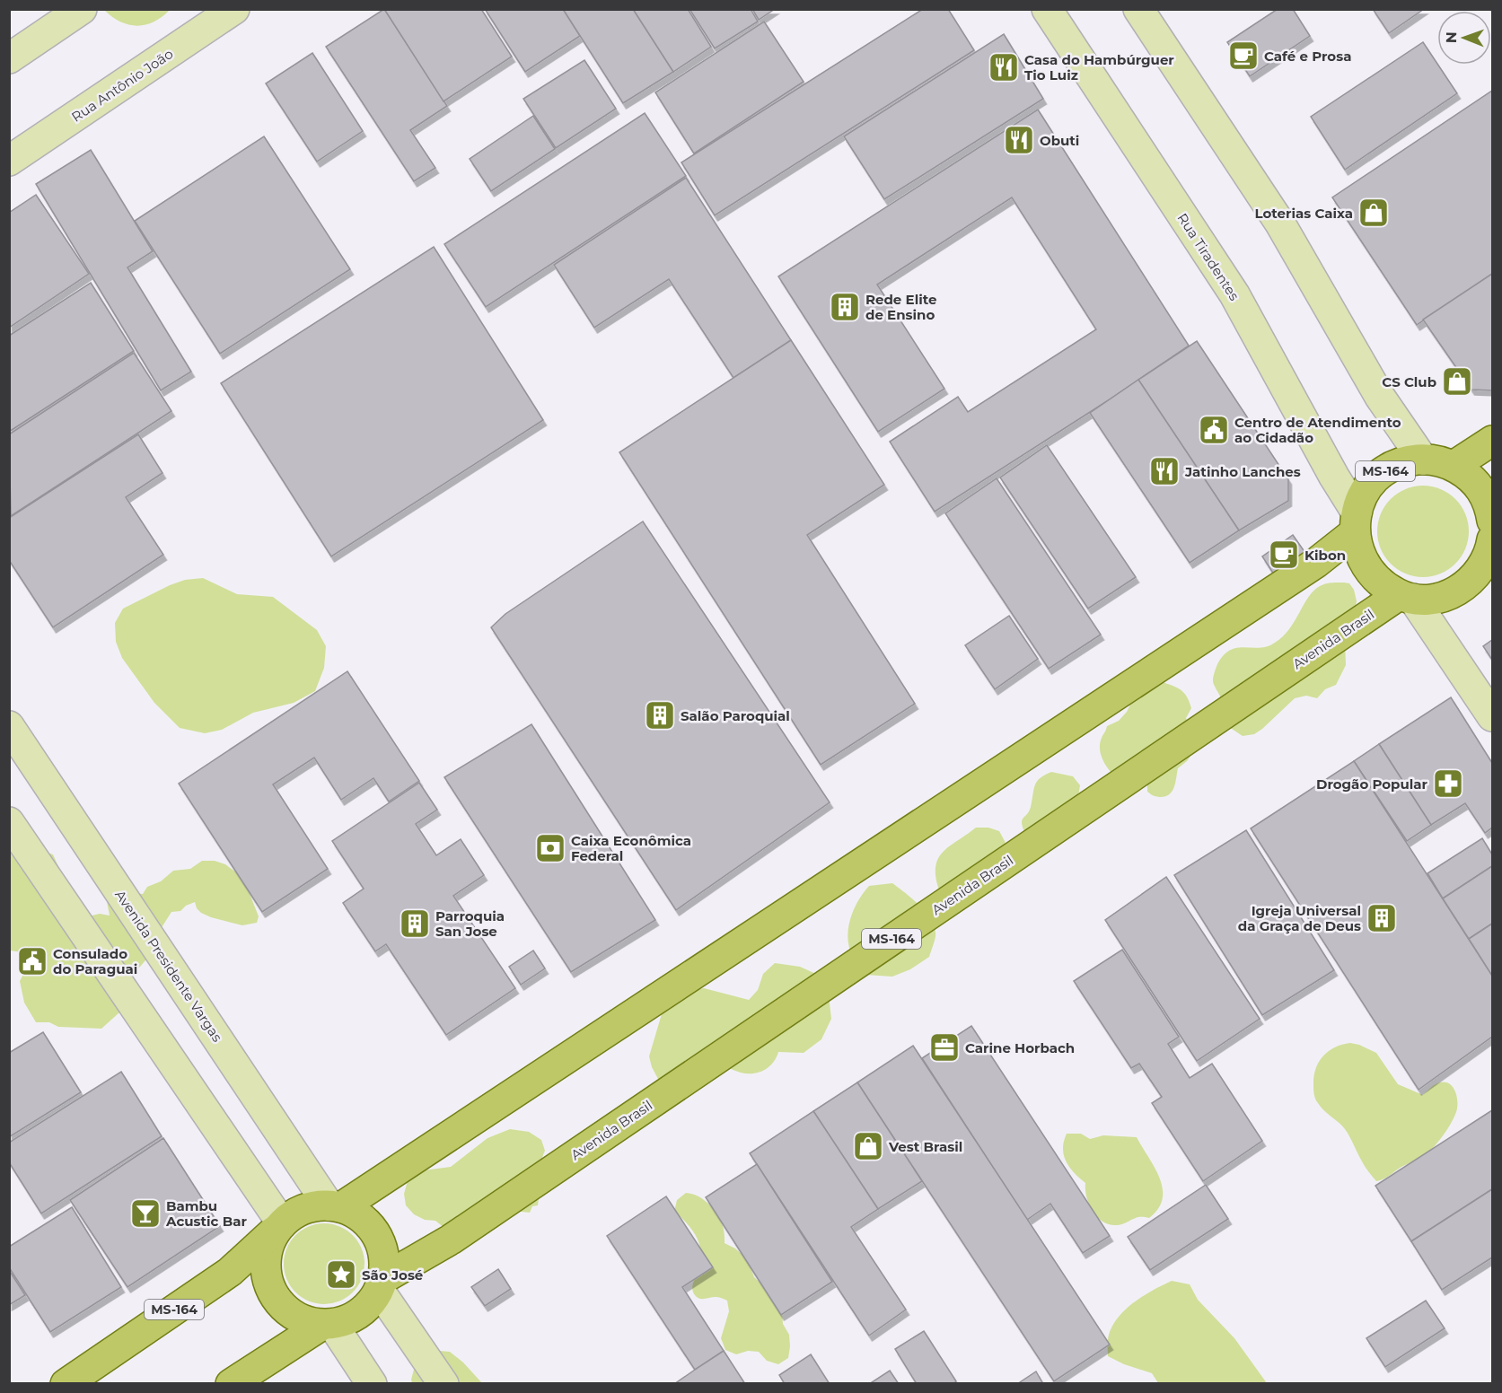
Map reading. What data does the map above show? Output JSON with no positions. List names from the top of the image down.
{
  "streets": {
    "main road": [
      "Rua Antônio João",
      "Rua Tiradentes",
      "MS-164",
      "Avenida Brasil",
      "Avenida Presidente Vargas"
    ]
  },
  "crossings": [
    ["Rua Tiradentes", "MS-164"],
    ["MS-164", "Avenida Brasil"],
    ["MS-164", "Avenida Presidente Vargas"],
    ["Avenida Brasil", "Avenida Presidente Vargas"]
  ],
  "places": {
    "cafe": ["Café e Prosa", "Kibon"],
    "restaurant": ["Casa do Hambúrguer Tio Luiz", "Obuti", "Jatinho Lanches"],
    "shop": ["Loterias Caixa", "CS Club", "Vest Brasil"],
    "building": [
      "Rede Elite de Ensino",
      "Salão Paroquial",
      "Igreja Universal da Graça de Deus",
      "Parroquia San Jose"
    ],
    "public building": ["Centro de Atendimento ao Cidadão", "Consulado do Paraguai"],
    "pharmacy": ["Drogão Popular"],
    "bank": ["Caixa Econômica Federal"],
    "office": ["Carine Horbach"],
    "bar": ["Bambu Acustic Bar"],
    "place": ["São José"]
  },
  "north": "left"
}
